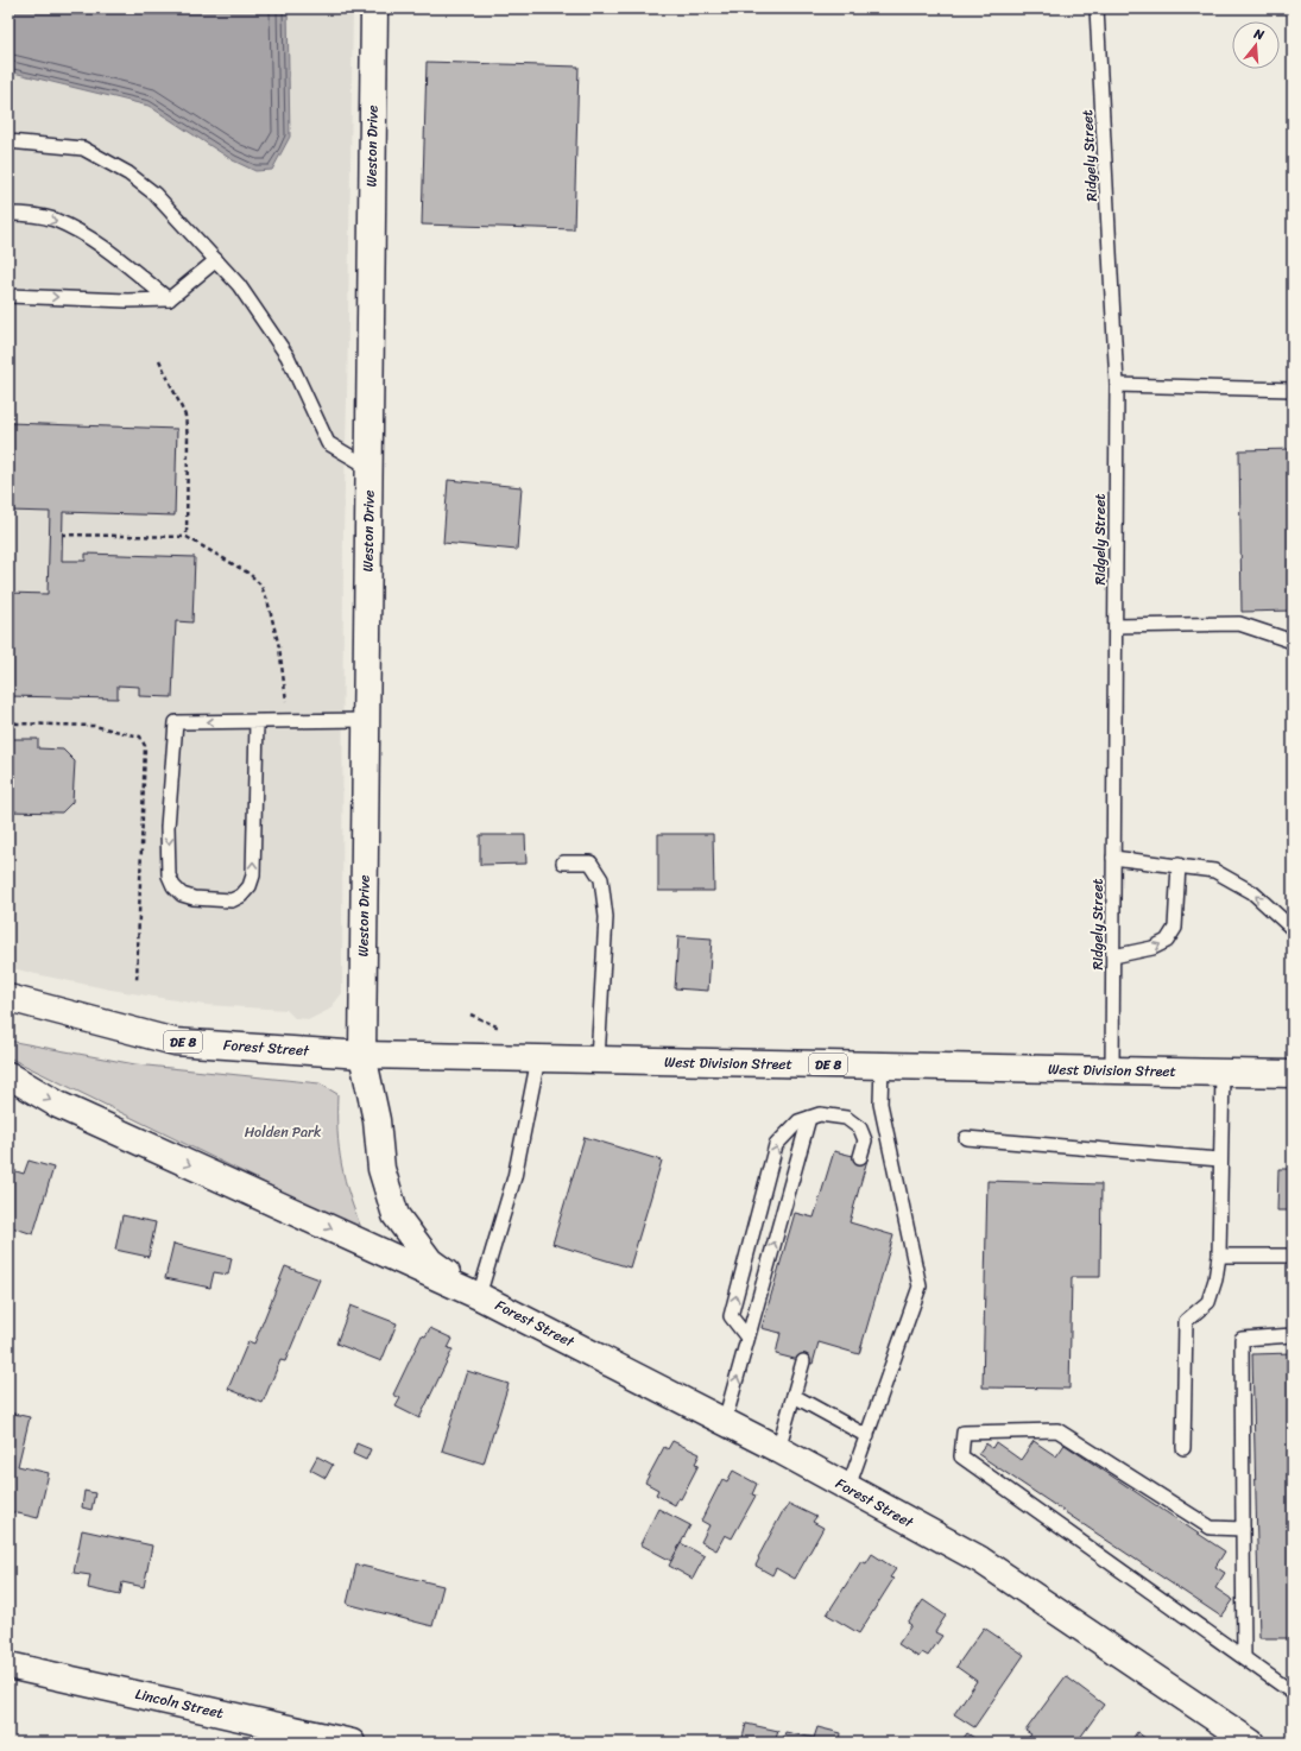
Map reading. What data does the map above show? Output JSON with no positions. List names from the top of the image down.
{
  "streets": {
    "main road": [
      "Weston Drive",
      "DE 8",
      "Forest Street",
      "West Division Street",
      "Lincoln Street"
    ],
    "lane": ["Ridgely Street"]
  },
  "crossings": [
    ["Weston Drive", "Forest Street"],
    ["Weston Drive", "West Division Street"],
    ["Ridgely Street", "West Division Street"],
    ["Forest Street", "West Division Street"]
  ],
  "parks": ["Holden Park"],
  "north": "top"
}
